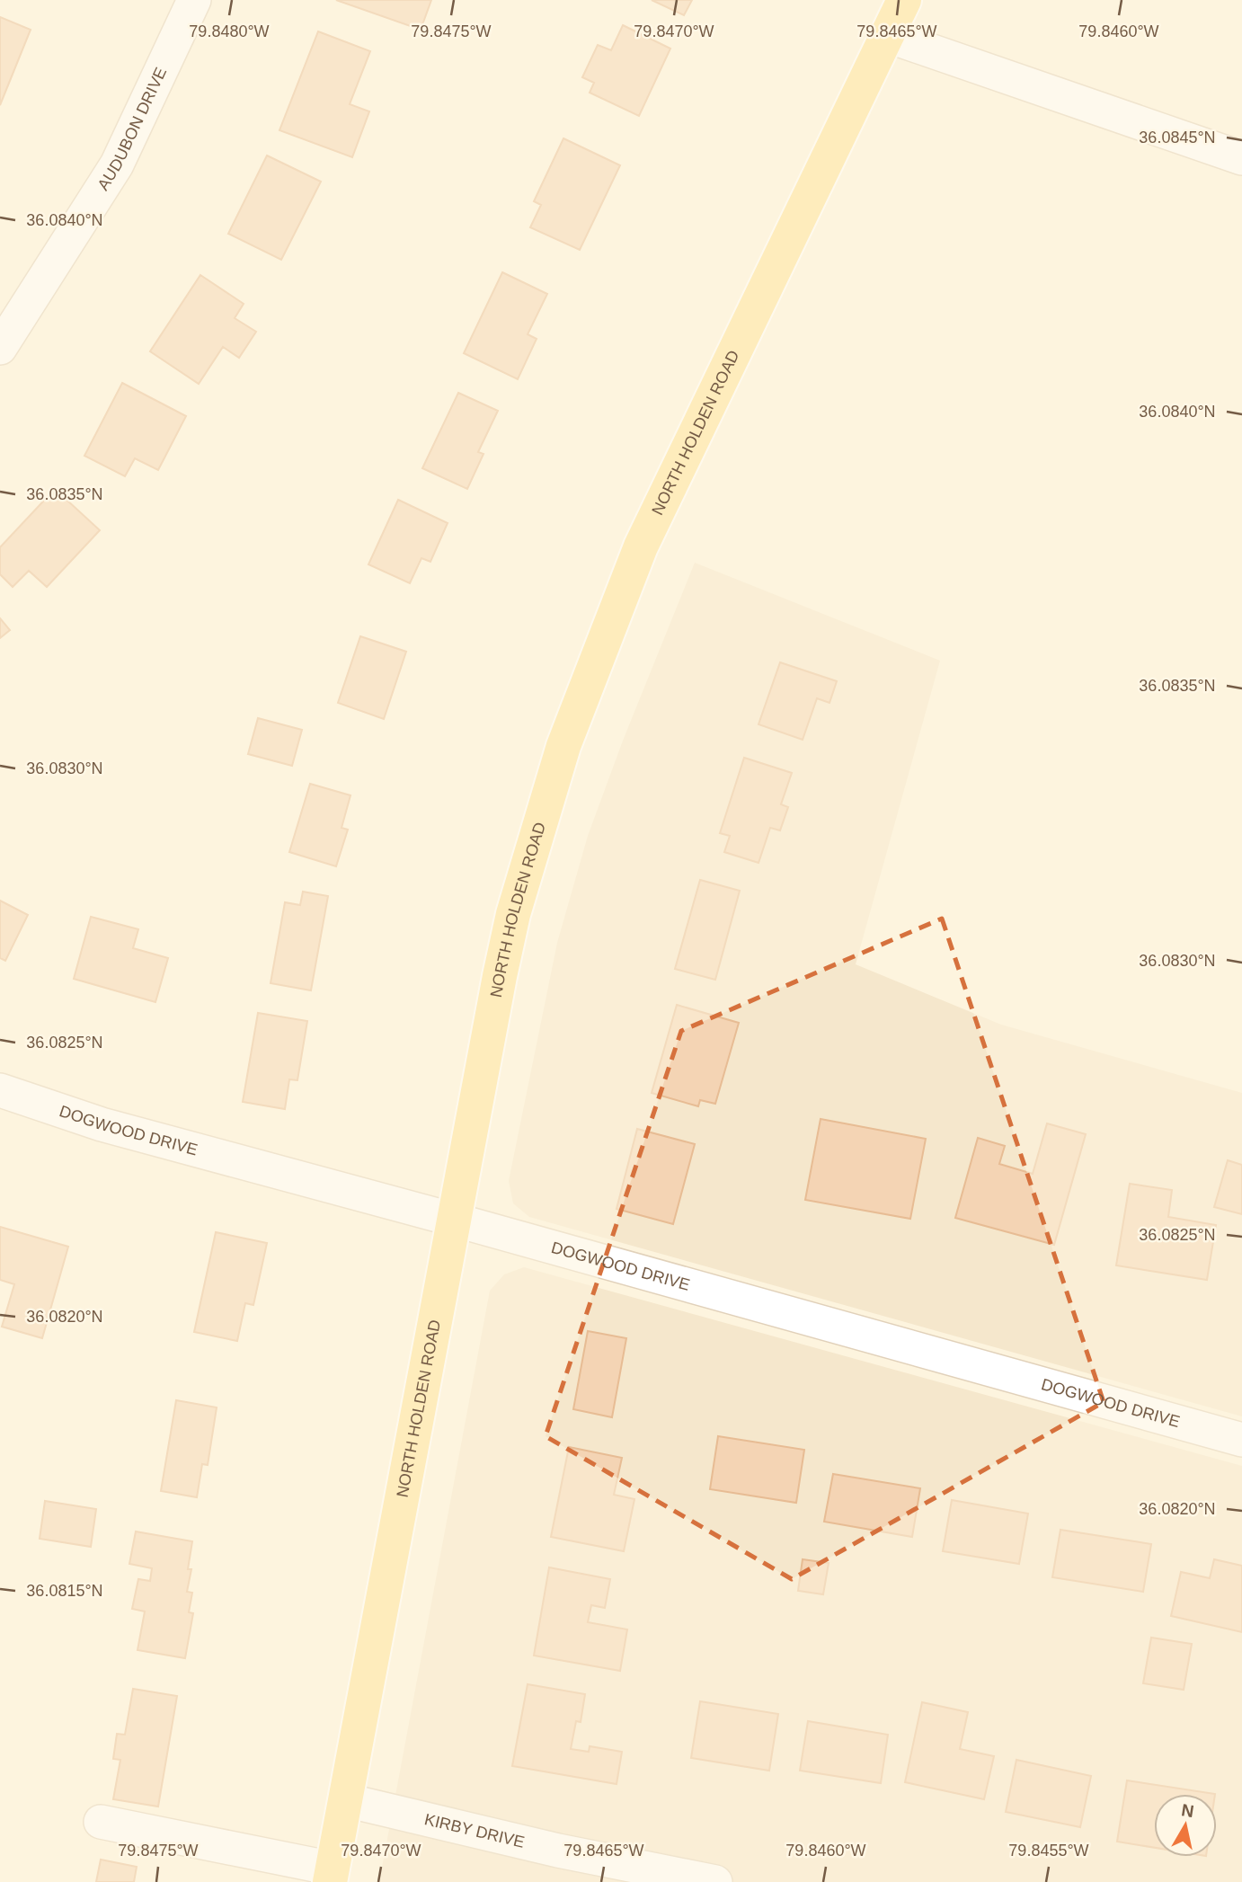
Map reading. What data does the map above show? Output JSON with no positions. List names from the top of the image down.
{
  "streets": {
    "main road": ["NORTH HOLDEN ROAD"],
    "street": ["AUDUBON DRIVE", "DOGWOOD DRIVE", "KIRBY DRIVE"]
  },
  "crossings": [
    ["NORTH HOLDEN ROAD", "DOGWOOD DRIVE"],
    ["NORTH HOLDEN ROAD", "KIRBY DRIVE"]
  ],
  "north": "top",
  "coordinates": [
    "79.8480°W",
    "79.8475°W",
    "79.8470°W",
    "79.8465°W",
    "79.8460°W",
    "36.0845°N",
    "36.0840°N",
    "36.0835°N",
    "36.0830°N",
    "36.0825°N",
    "36.0820°N",
    "36.0815°N",
    "79.8455°W"
  ]
}
